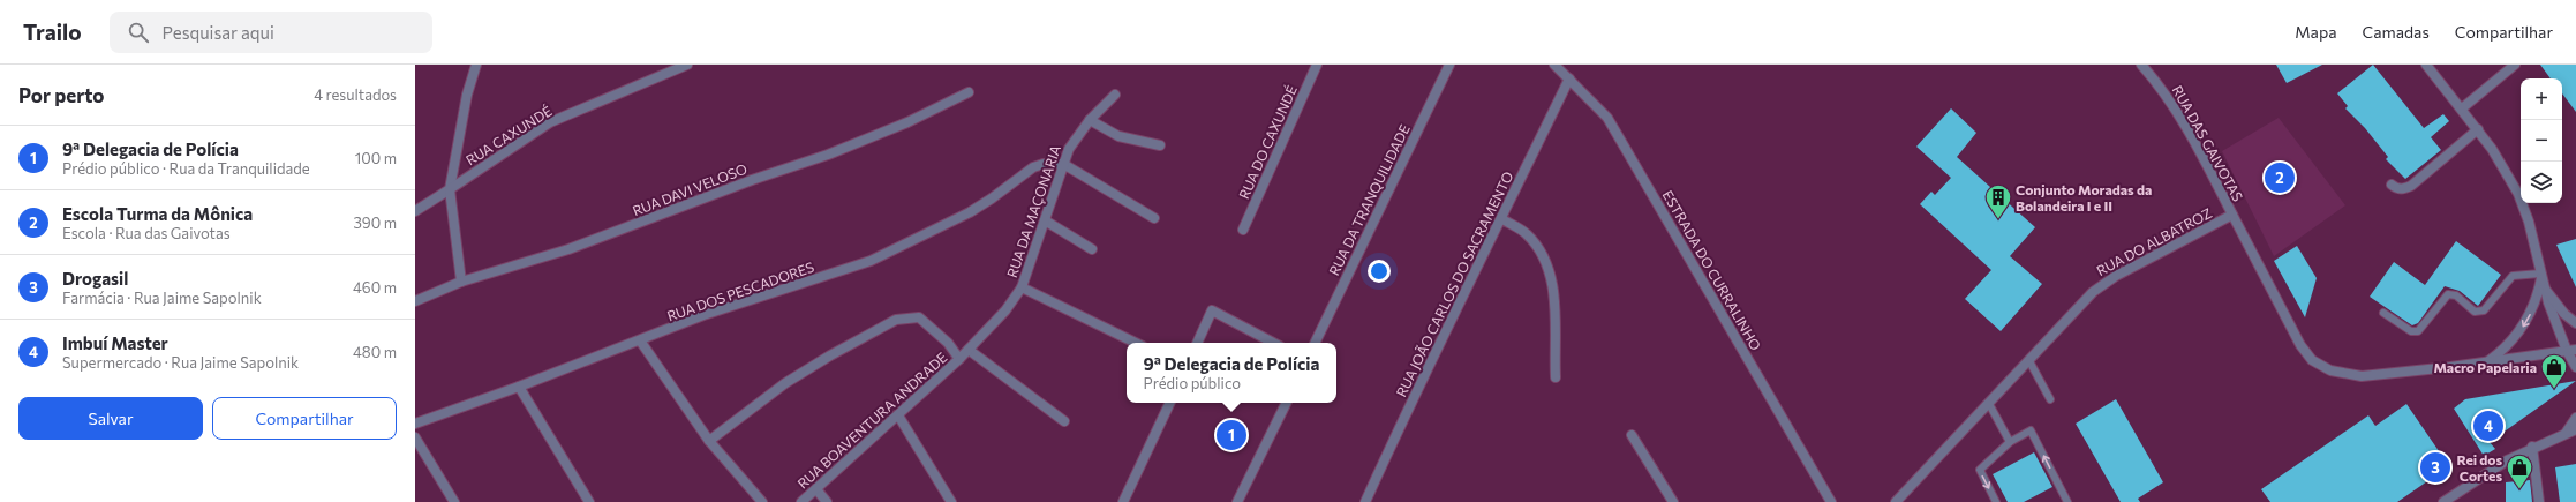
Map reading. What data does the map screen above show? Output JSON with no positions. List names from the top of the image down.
{
  "streets": {
    "street": [
      "RUA CAXUNDÉ",
      "RUA DO CAXUNDÉ",
      "RUA DAS GAIVOTAS",
      "RUA DAVI VELOSO",
      "RUA DA TRANQUILIDADE",
      "RUA DA MAÇONARIA",
      "RUA DO ALBATROZ",
      "ESTRADA DO CURRALINHO",
      "RUA JOÃO CARLOS DO SACRAMENTO",
      "RUA DOS PESCADORES",
      "RUA BOAVENTURA ANDRADE"
    ]
  },
  "crossings": [
    ["RUA DAS GAIVOTAS", "RUA DO ALBATROZ"],
    ["RUA DA MAÇONARIA", "RUA DOS PESCADORES"],
    ["RUA DA MAÇONARIA", "RUA BOAVENTURA ANDRADE"],
    ["ESTRADA DO CURRALINHO", "RUA JOÃO CARLOS DO SACRAMENTO"]
  ],
  "places": {
    "building": ["Conjunto Moradas da Bolandeira I e II"],
    "shop": ["Macro Papelaria", "Rei dos Cortes"]
  },
  "page": {
    "header": "Trailo",
    "search": "Pesquisar aqui",
    "nav": ["Mapa", "Camadas", "Compartilhar"],
    "heading": ["Por perto", "4 resultados"],
    "map_buttons": ["+", "−"],
    "list": [
      {
        "mark": "1",
        "name": "9ª Delegacia de Polícia",
        "note": "Prédio público · Rua da Tranquilidade",
        "value": "100 m"
      },
      {
        "mark": "2",
        "name": "Escola Turma da Mônica",
        "note": "Escola · Rua das Gaivotas",
        "value": "390 m"
      },
      {
        "mark": "3",
        "name": "Drogasil",
        "note": "Farmácia · Rua Jaime Sapolnik",
        "value": "460 m"
      },
      {
        "mark": "4",
        "name": "Imbuí Master",
        "note": "Supermercado · Rua Jaime Sapolnik",
        "value": "480 m"
      }
    ],
    "pins": [
      "2",
      "4",
      "1",
      "3"
    ],
    "popup": ["9ª Delegacia de Polícia", "Prédio público"],
    "buttons": ["Salvar", "Compartilhar"]
  }
}
